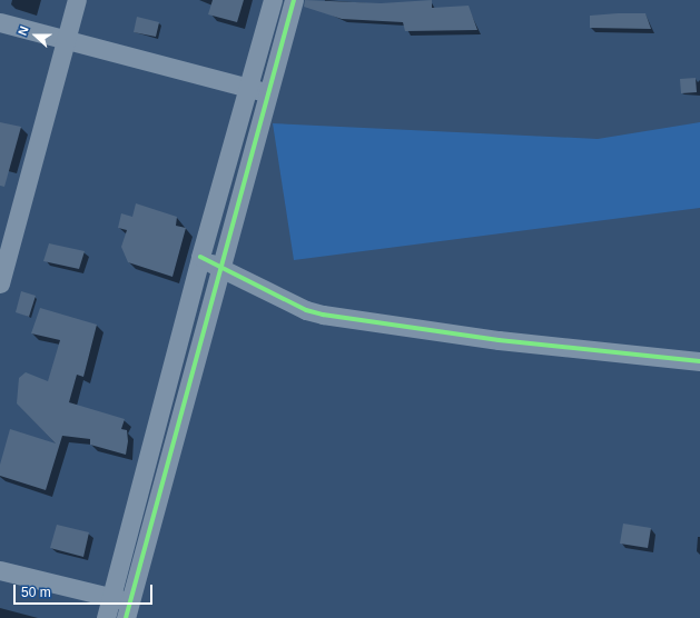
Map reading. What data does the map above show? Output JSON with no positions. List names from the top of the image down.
{
  "scale_bar": "50 m",
  "north": "left"
}
